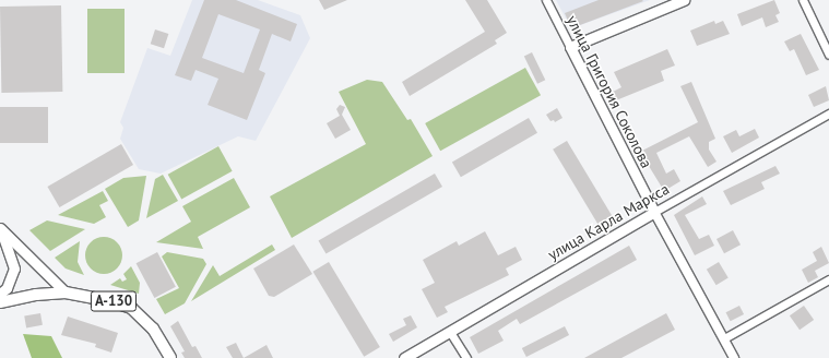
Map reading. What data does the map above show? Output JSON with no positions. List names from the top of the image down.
{
  "streets": {
    "main road": ["улица Григория Соколова", "улица Карла Маркса", "А-130"]
  },
  "crossings": [
    ["улица Григория Соколова", "улица Карла Маркса"]
  ]
}
